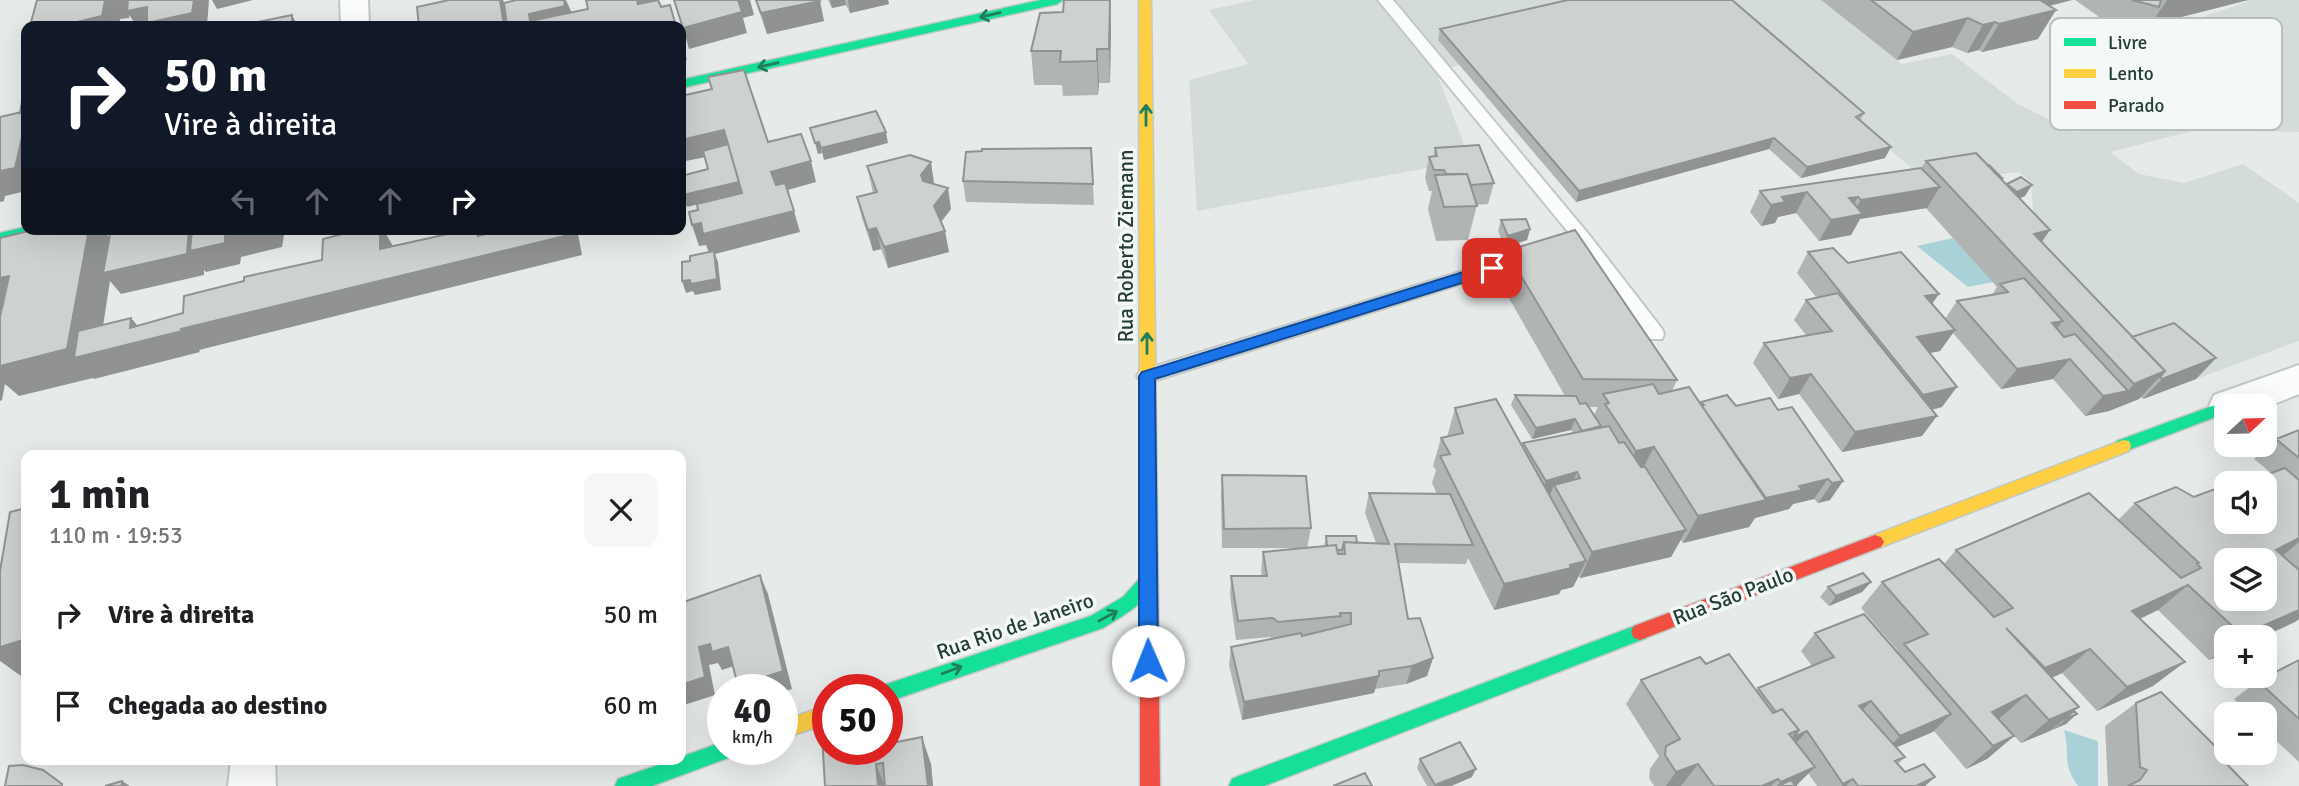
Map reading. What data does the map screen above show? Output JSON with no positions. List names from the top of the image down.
{
  "streets": {
    "main road": ["Rua Roberto Ziemann", "Rua São Paulo", "Rua Rio de Janeiro"]
  },
  "crossings": [
    ["Rua Roberto Ziemann", "Rua Rio de Janeiro"]
  ],
  "one_way": ["Rua Roberto Ziemann", "Rua Rio de Janeiro"],
  "legend": ["Livre", "Lento", "Parado"],
  "north": "right",
  "page": {
    "turn": ["50 m", "Vire à direita"],
    "map_buttons": ["+", "−"],
    "heading": ["1 min", "110 m · 19:53"],
    "list": [
      {
        "name": "Vire à direita",
        "value": "50 m"
      },
      {
        "name": "Chegada ao destino",
        "value": "60 m"
      }
    ],
    "speed": "40 km/h",
    "limit": "50"
  }
}
